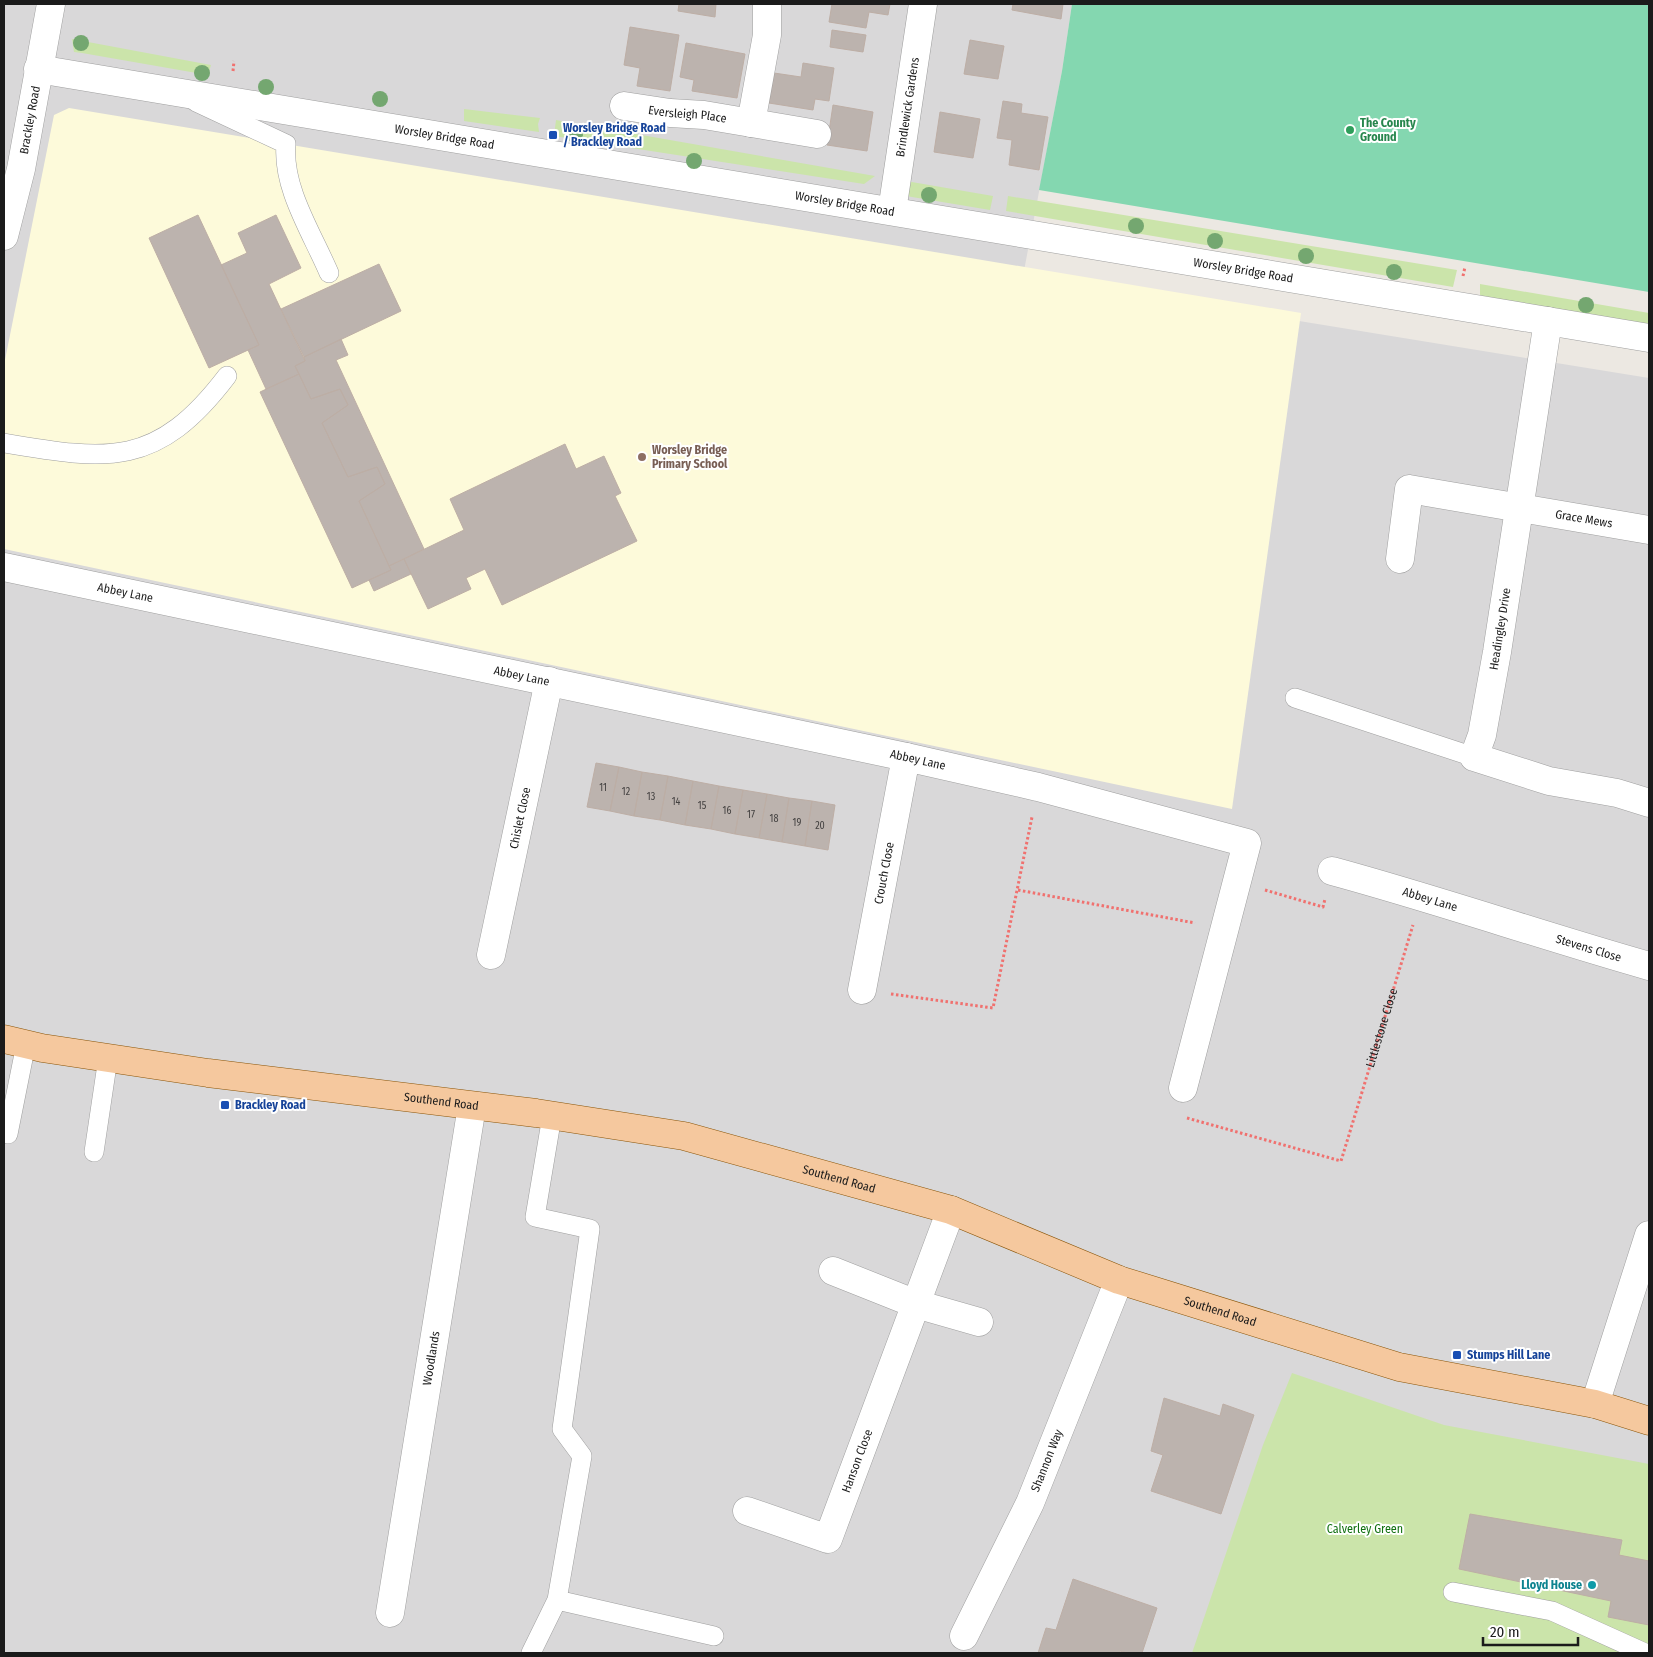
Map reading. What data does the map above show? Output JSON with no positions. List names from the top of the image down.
{
  "streets": {
    "main road": ["Southend Road"],
    "street": [
      "Brindlewick Gardens",
      "Eversleigh Place",
      "Brackley Road",
      "Worsley Bridge Road",
      "Grace Mews",
      "Abbey Lane",
      "Headingley Drive",
      "Chislet Close",
      "Crouch Close",
      "Stevens Close",
      "Woodlands",
      "Shannon Way",
      "Hanson Close"
    ],
    "path": ["Littlestone Close"]
  },
  "crossings": [
    ["Brindlewick Gardens", "Worsley Bridge Road"],
    ["Brackley Road", "Worsley Bridge Road"],
    ["Worsley Bridge Road", "Headingley Drive"],
    ["Grace Mews", "Headingley Drive"],
    ["Abbey Lane", "Chislet Close"],
    ["Abbey Lane", "Crouch Close"],
    ["Abbey Lane", "Stevens Close"],
    ["Abbey Lane", "Littlestone Close"],
    ["Southend Road", "Woodlands"],
    ["Southend Road", "Shannon Way"],
    ["Southend Road", "Hanson Close"]
  ],
  "parks": ["Calverley Green"],
  "places": {
    "other": ["The County Ground", "Worsley Bridge Primary School", "Lloyd House"],
    "transit": ["Worsley Bridge Road / Brackley Road", "Brackley Road", "Stumps Hill Lane"]
  },
  "house_numbers": [
    "11",
    "12",
    "13",
    "14",
    "15",
    "16",
    "17",
    "18",
    "19",
    "20"
  ],
  "scale_bar": "20 m"
}
